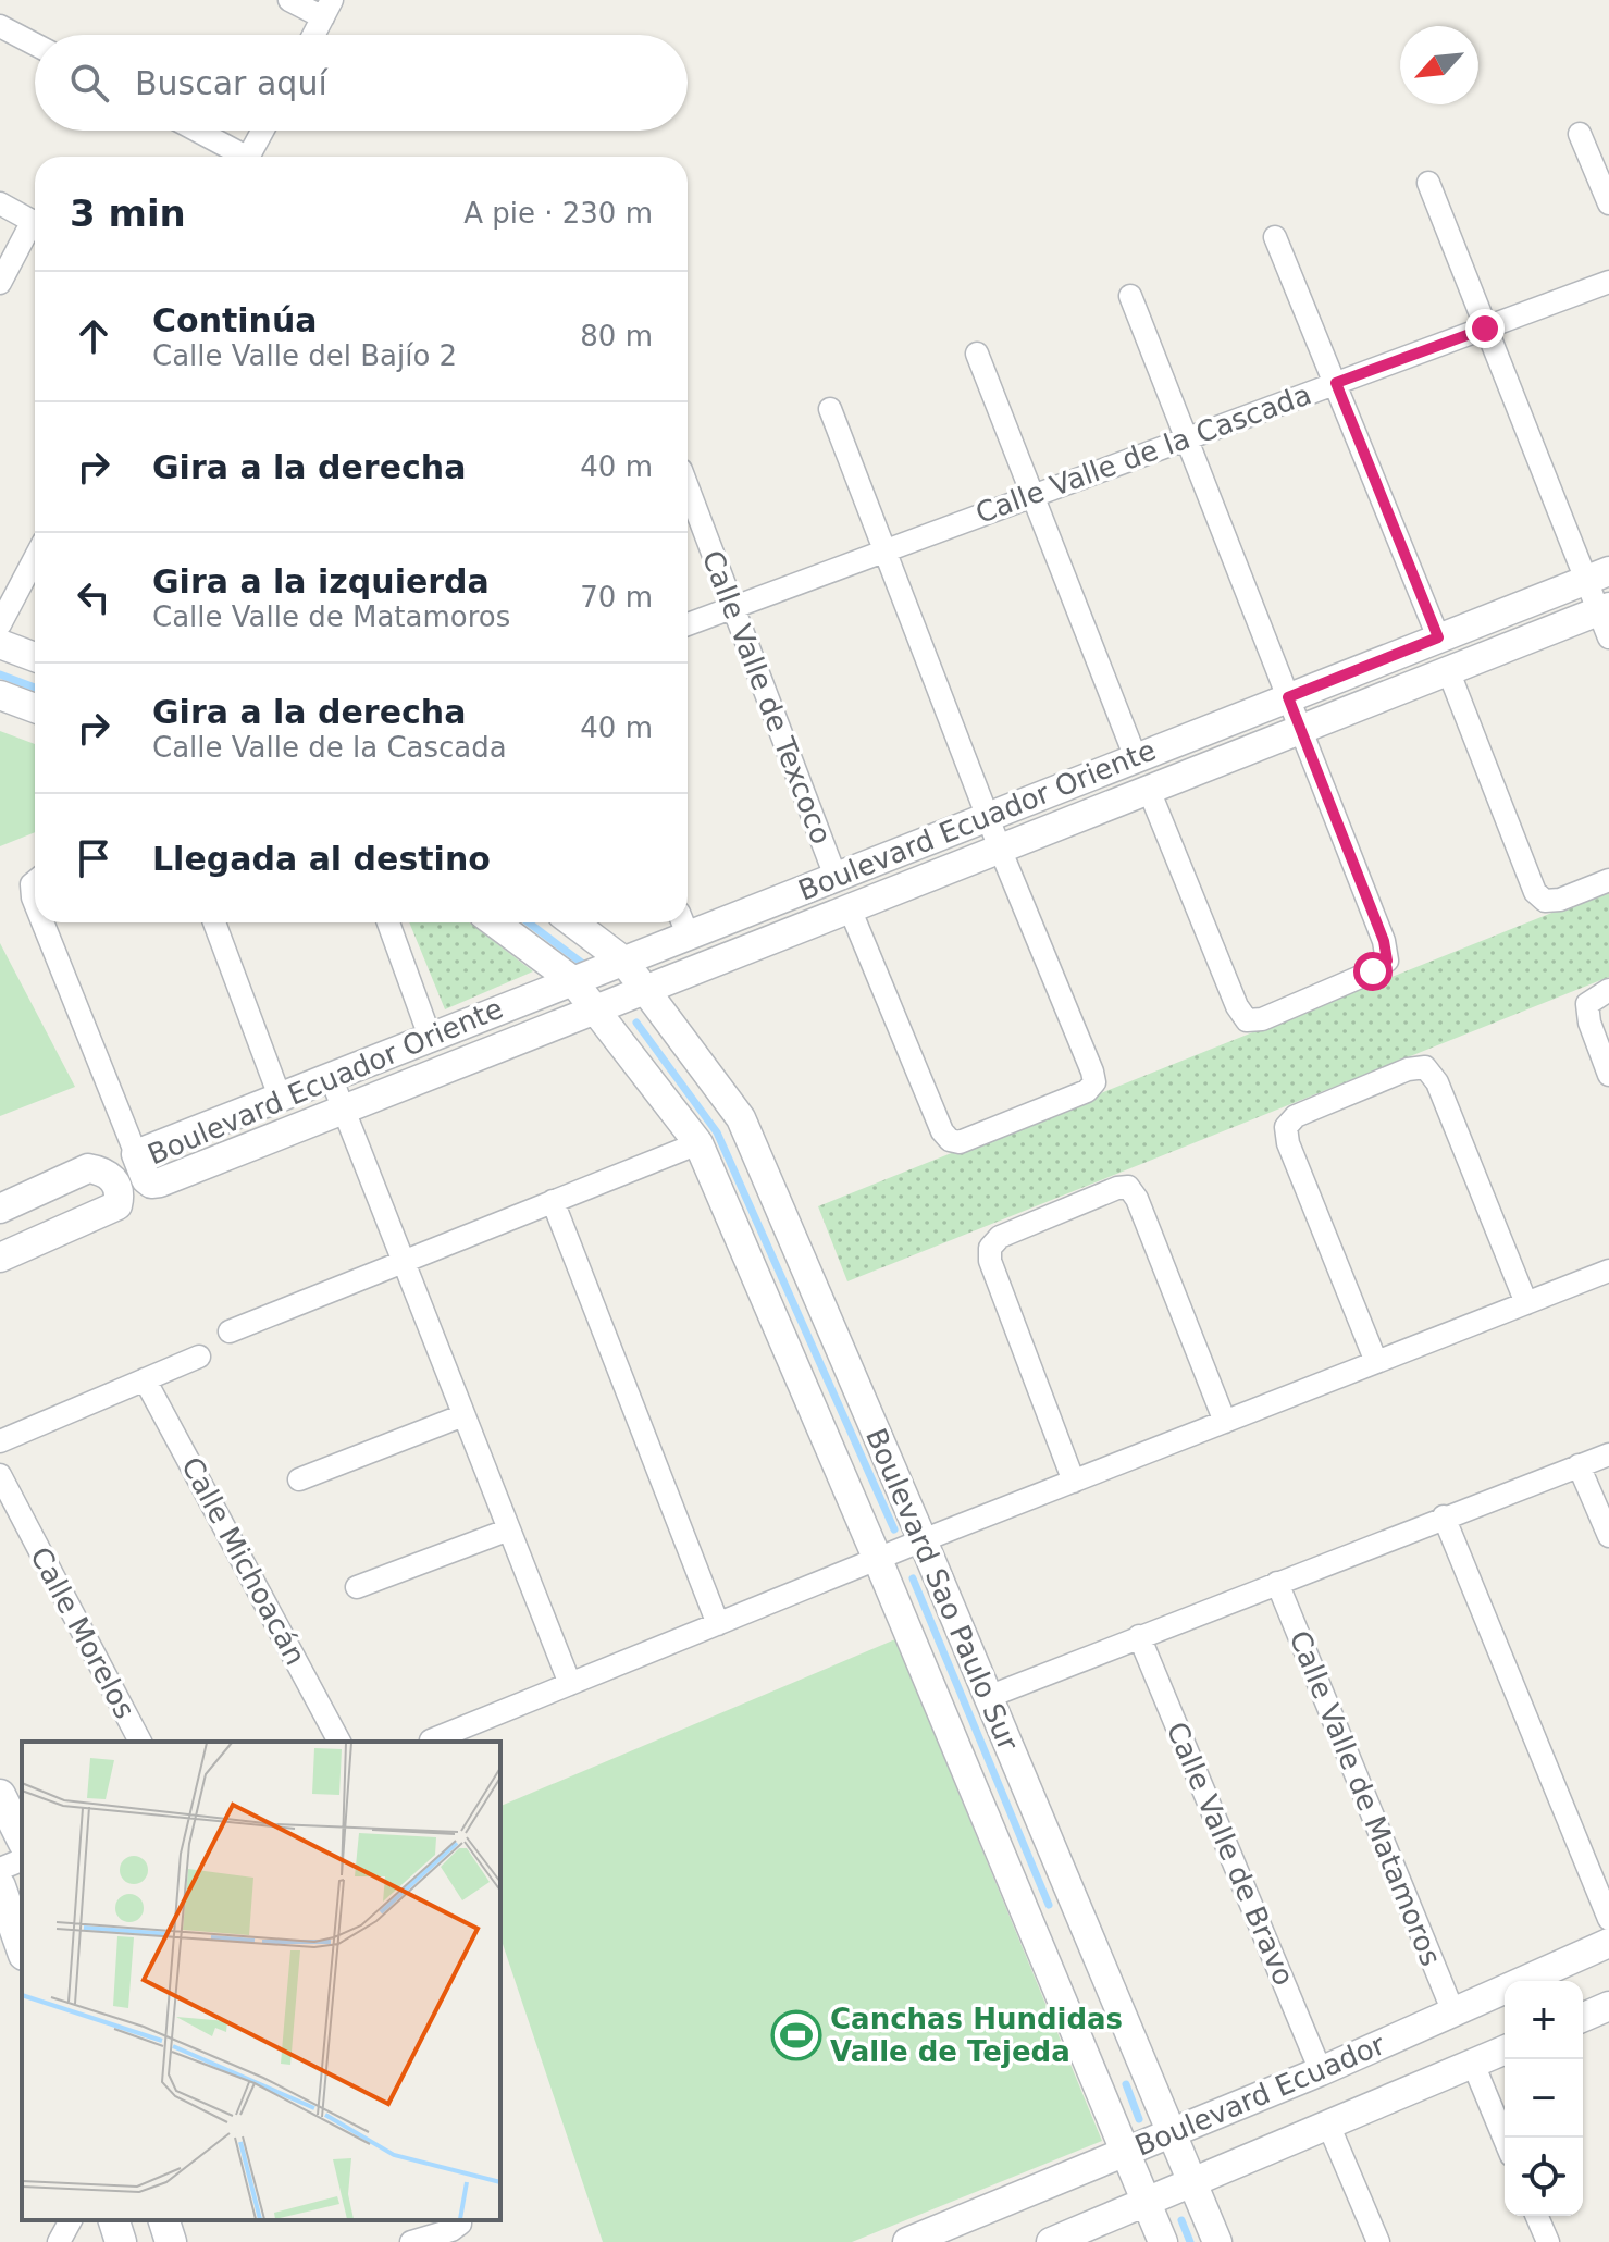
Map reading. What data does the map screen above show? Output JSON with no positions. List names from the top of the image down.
{
  "streets": {
    "street": [
      "Calle Valle de la Cascada",
      "Calle Valle de Texcoco",
      "Boulevard Ecuador Oriente",
      "Calle Michoacán",
      "Boulevard Sao Paulo Sur",
      "Calle Morelos",
      "Calle Valle de Matamoros",
      "Calle Valle de Bravo",
      "Boulevard Ecuador"
    ]
  },
  "crossings": [
    ["Calle Valle de la Cascada", "Calle Valle de Texcoco"],
    ["Calle Valle de Texcoco", "Boulevard Ecuador Oriente"],
    ["Boulevard Ecuador Oriente", "Boulevard Sao Paulo Sur"],
    ["Boulevard Sao Paulo Sur", "Boulevard Ecuador"],
    ["Calle Valle de Matamoros", "Boulevard Ecuador"],
    ["Calle Valle de Bravo", "Boulevard Ecuador"]
  ],
  "places": {
    "sports": ["Canchas Hundidas Valle de Tejeda"]
  },
  "north": "bottom left",
  "page": {
    "search": "Buscar aquí",
    "heading": ["3 min", "A pie · 230 m"],
    "list": [
      ["Continúa", "Calle Valle del Bajío 2", "80 m"],
      ["Gira a la derecha", "40 m"],
      ["Gira a la izquierda", "Calle Valle de Matamoros", "70 m"],
      ["Gira a la derecha", "Calle Valle de la Cascada", "40 m"],
      "Llegada al destino"
    ],
    "map_buttons": ["+", "−"]
  }
}
